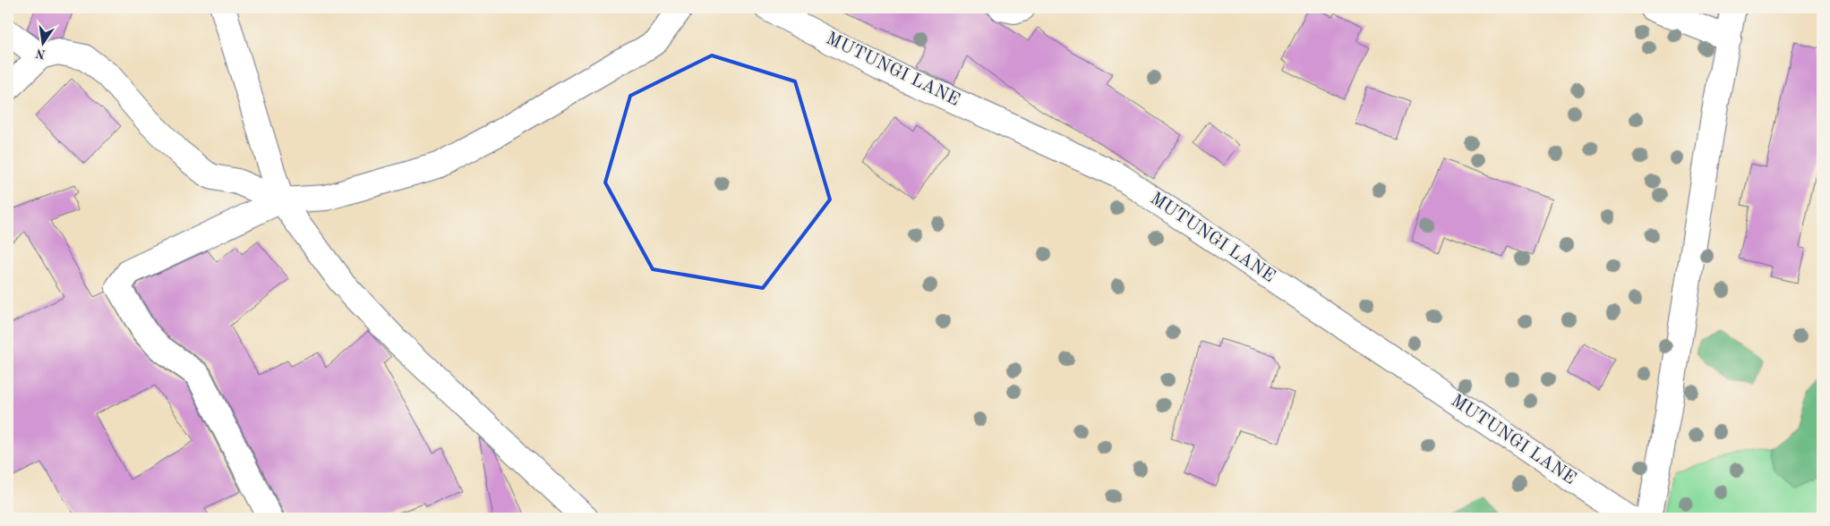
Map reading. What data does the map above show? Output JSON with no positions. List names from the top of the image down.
{
  "streets": {
    "street": ["MUTUNGI LANE"]
  },
  "north": "bottom"
}
